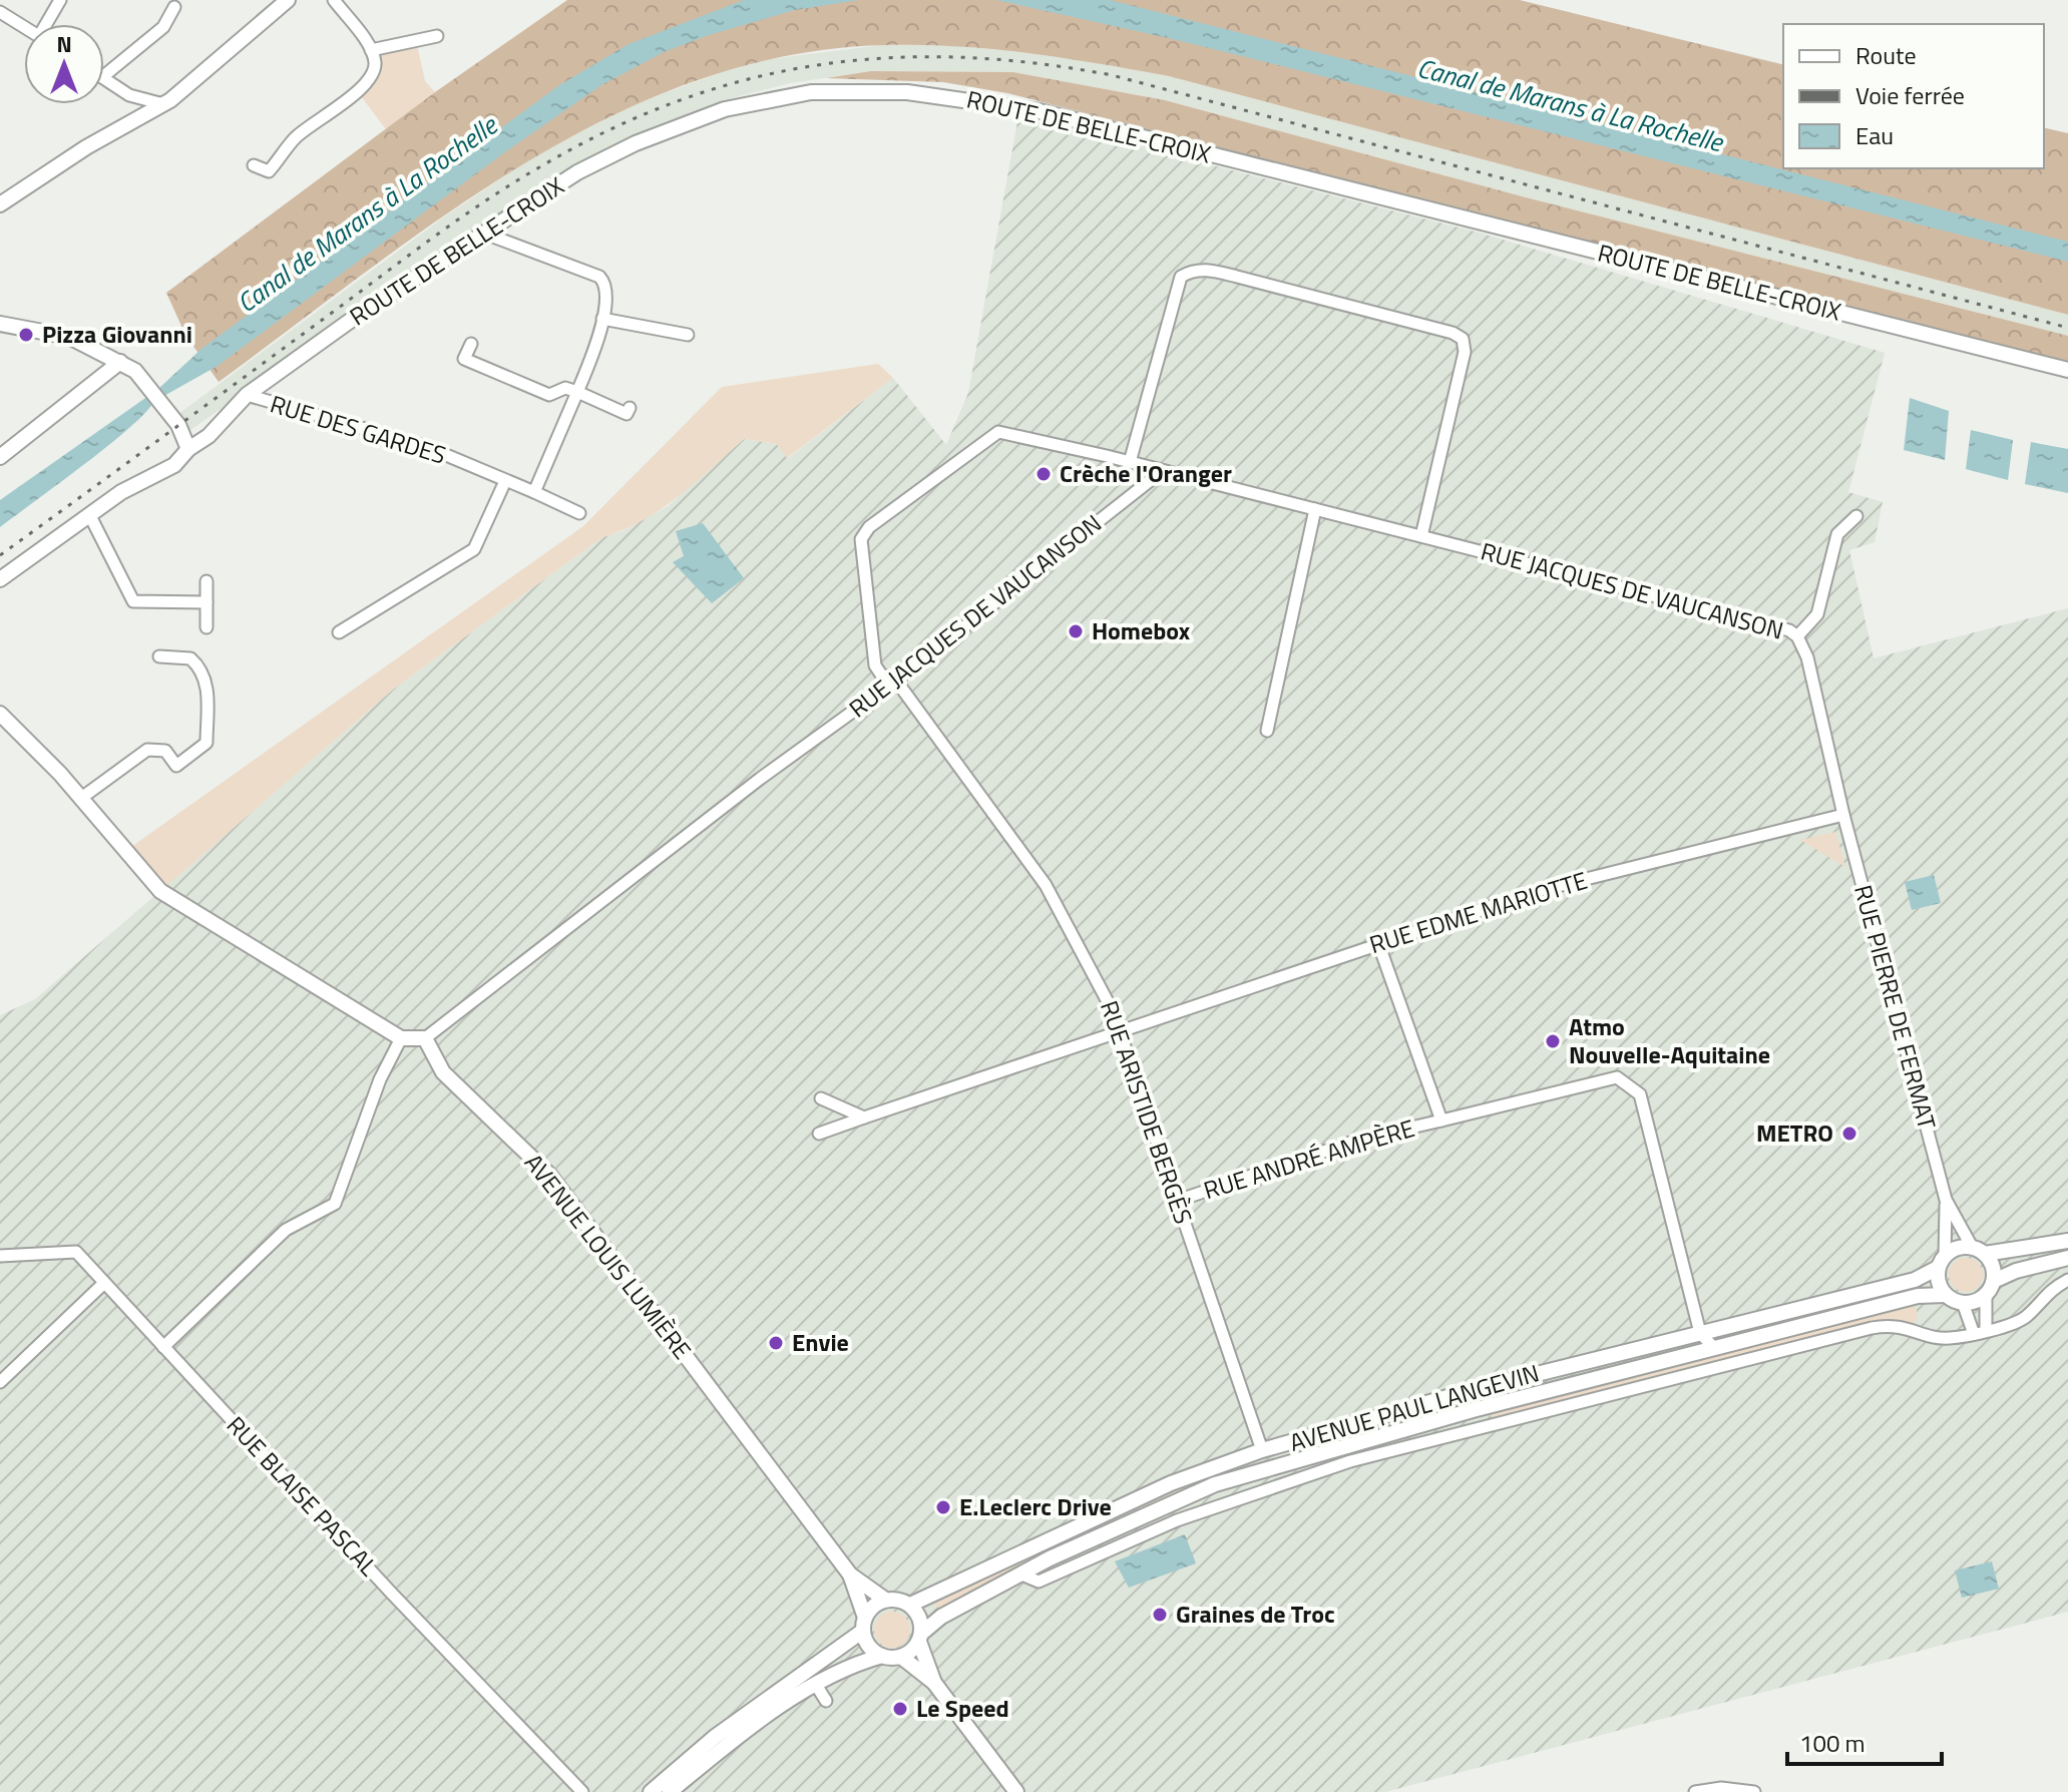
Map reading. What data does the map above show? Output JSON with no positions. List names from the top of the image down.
{
  "streets": {
    "street": [
      "ROUTE DE BELLE-CROIX",
      "RUE DES GARDES",
      "RUE JACQUES DE VAUCANSON",
      "RUE EDME MARIOTTE",
      "RUE PIERRE DE FERMAT",
      "RUE ARISTIDE BERGÈS",
      "RUE ANDRÉ AMPÈRE",
      "AVENUE LOUIS LUMIÈRE",
      "AVENUE PAUL LANGEVIN",
      "RUE BLAISE PASCAL"
    ]
  },
  "crossings": [
    ["ROUTE DE BELLE-CROIX", "RUE DES GARDES"],
    ["RUE JACQUES DE VAUCANSON", "RUE EDME MARIOTTE"],
    ["RUE JACQUES DE VAUCANSON", "RUE PIERRE DE FERMAT"],
    ["RUE JACQUES DE VAUCANSON", "RUE ARISTIDE BERGÈS"],
    ["RUE JACQUES DE VAUCANSON", "AVENUE LOUIS LUMIÈRE"],
    ["RUE EDME MARIOTTE", "RUE PIERRE DE FERMAT"],
    ["RUE EDME MARIOTTE", "RUE ARISTIDE BERGÈS"],
    ["RUE PIERRE DE FERMAT", "AVENUE PAUL LANGEVIN"],
    ["RUE ARISTIDE BERGÈS", "RUE ANDRÉ AMPÈRE"],
    ["RUE ARISTIDE BERGÈS", "AVENUE PAUL LANGEVIN"],
    ["RUE ANDRÉ AMPÈRE", "AVENUE PAUL LANGEVIN"],
    ["AVENUE LOUIS LUMIÈRE", "AVENUE PAUL LANGEVIN"]
  ],
  "water": ["Canal de Marans à La Rochelle"],
  "places": [
    "Pizza Giovanni",
    "Crèche l'Oranger",
    "Homebox",
    "Atmo Nouvelle-Aquitaine",
    "METRO",
    "Envie",
    "E.Leclerc Drive",
    "Graines de Troc",
    "Le Speed"
  ],
  "legend": ["Route", "Voie ferrée", "Eau"],
  "scale_bar": "100 m",
  "north": "top"
}
